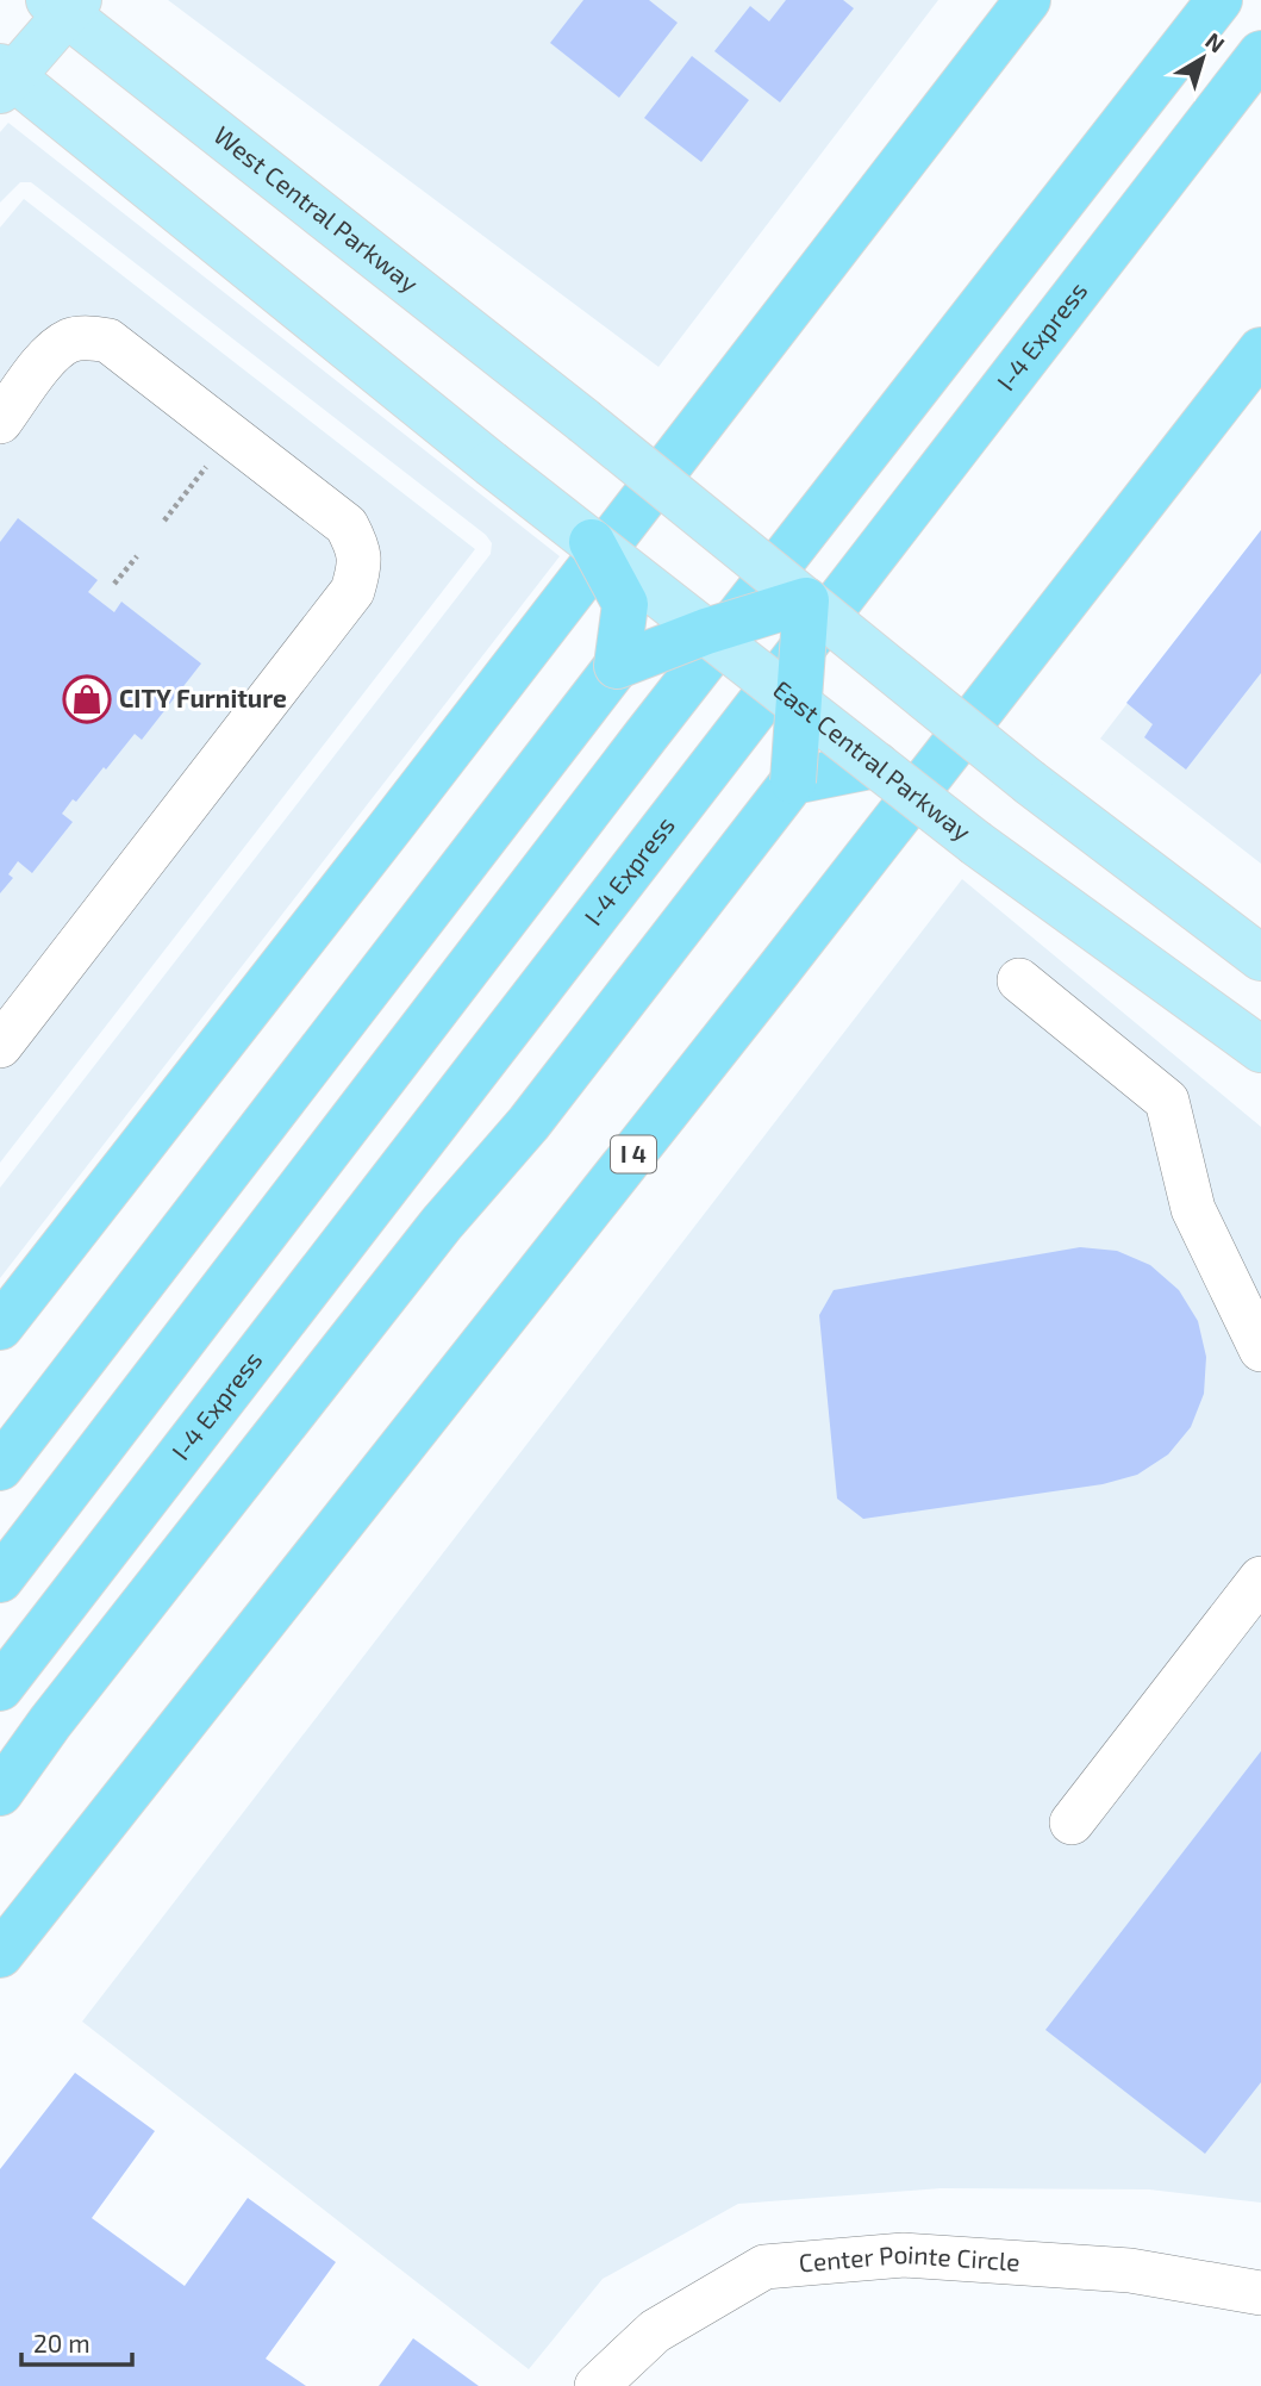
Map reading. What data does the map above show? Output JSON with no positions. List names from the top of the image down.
{
  "streets": {
    "highway": ["I-4 Express", "I 4"],
    "main road": ["West Central Parkway", "East Central Parkway"],
    "street": ["Center Pointe Circle"]
  },
  "places": {
    "shop": ["CITY Furniture"]
  },
  "scale_bar": "20 m",
  "north": "top right"
}
